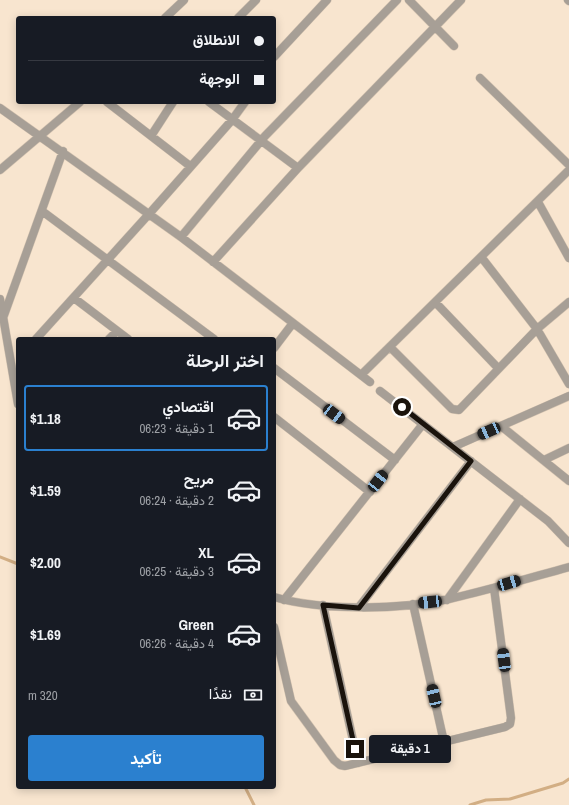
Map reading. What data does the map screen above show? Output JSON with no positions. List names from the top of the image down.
{
  "page": {
    "banner": ["الانطلاق", "الوجهة"],
    "heading": "اختر الرحلة",
    "list": [
      {
        "name": "اقتصادي",
        "note": "1 دقيقة · 06:23",
        "value": "$1.18"
      },
      {
        "name": "مريح",
        "note": "2 دقيقة · 06:24",
        "value": "$1.59"
      },
      {
        "name": "XL",
        "note": "3 دقيقة · 06:25",
        "value": "$2.00"
      },
      {
        "name": "Green",
        "note": "4 دقيقة · 06:26",
        "value": "$1.69"
      }
    ],
    "pay": ["نقدًا", "320 m"],
    "buttons": "تأكيد",
    "bubble": "1 دقيقة"
  }
}
